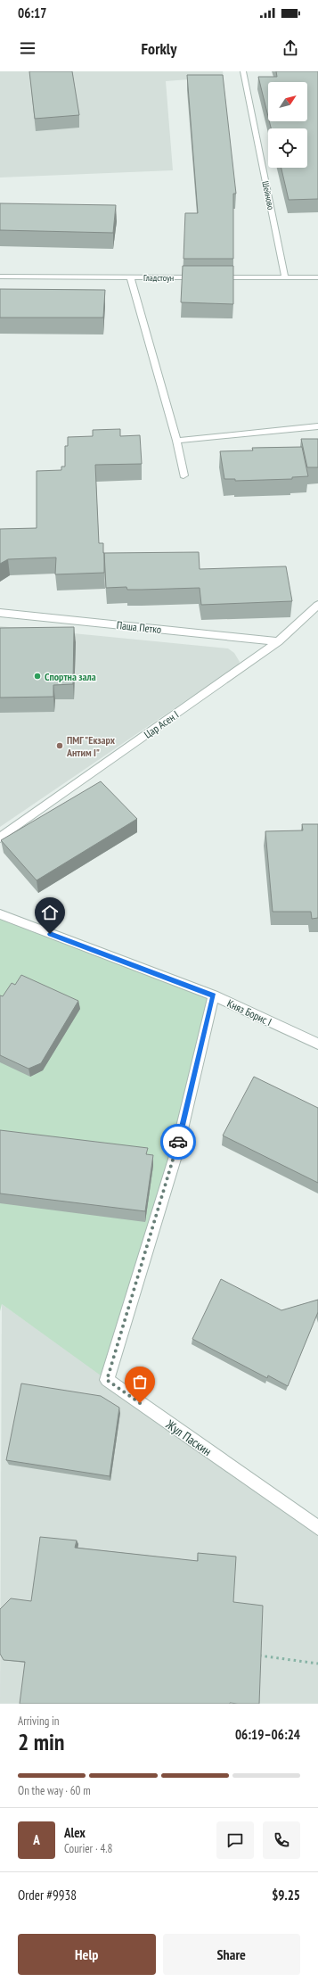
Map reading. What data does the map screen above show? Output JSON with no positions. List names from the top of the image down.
{
  "streets": {
    "street": [
      "Шейново",
      "Гладстоун",
      "Паша Петко",
      "Цар Асен I",
      "Княз Борис I",
      "Жул Паскин"
    ]
  },
  "crossings": [
    ["Паша Петко", "Цар Асен I"],
    ["Княз Борис I", "Жул Паскин"]
  ],
  "places": ["Спортна зала", "ПМГ \"Екзарх Антим I\""],
  "north": "top right",
  "page": {
    "status": "06:17",
    "header": "Forkly",
    "heading": ["2 min", "Arriving in", "06:19–06:24"],
    "panel": [
      "Alex",
      "Courier · 4.8",
      "Order #9938",
      "$9.25"
    ],
    "bar": "On the way · 60 m",
    "round": "A",
    "buttons": ["Help", "Share"]
  }
}
